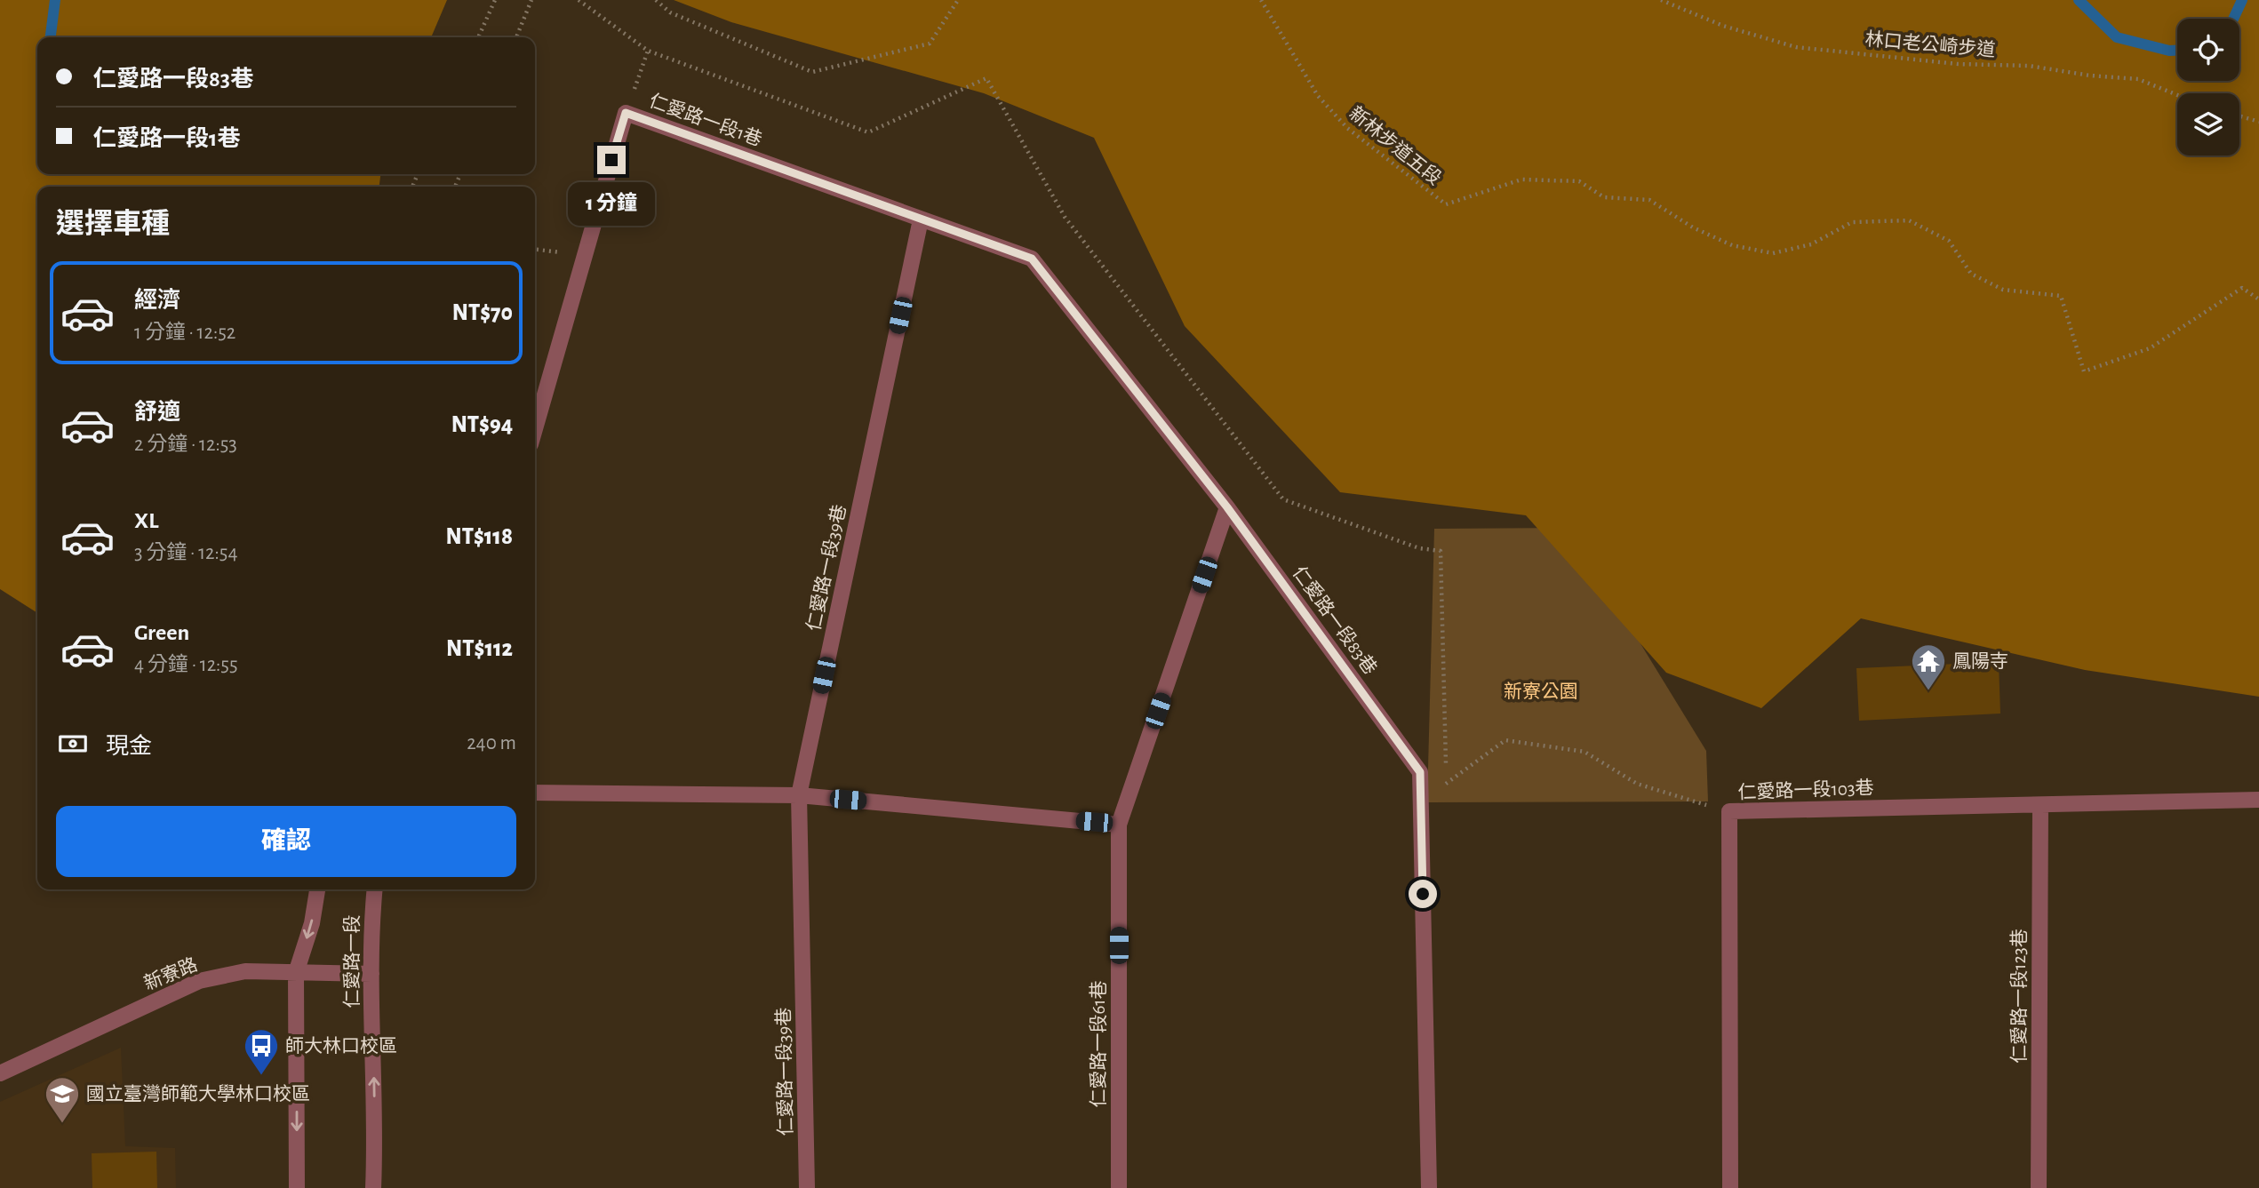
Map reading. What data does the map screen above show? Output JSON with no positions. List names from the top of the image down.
{
  "streets": {
    "street": [
      "仁愛路一段1巷",
      "仁愛路一段39巷",
      "仁愛路一段83巷",
      "仁愛路一段103巷",
      "仁愛路一段",
      "新寮路",
      "仁愛路一段123巷",
      "仁愛路一段61巷"
    ],
    "path": ["林口老公崎步道", "新林步道五段"]
  },
  "crossings": [
    ["仁愛路一段1巷", "仁愛路一段39巷"],
    ["仁愛路一段1巷", "仁愛路一段83巷"],
    ["仁愛路一段39巷", "仁愛路一段83巷"],
    ["仁愛路一段83巷", "仁愛路一段61巷"],
    ["仁愛路一段103巷", "仁愛路一段123巷"],
    ["仁愛路一段", "新寮路"]
  ],
  "parks": ["新寮公園"],
  "places": {
    "temple": ["鳳陽寺"],
    "bus stop": ["師大林口校區"],
    "school or university": ["國立臺灣師範大學林口校區"]
  },
  "page": {
    "banner": ["仁愛路一段83巷", "仁愛路一段1巷"],
    "bubble": "1 分鐘",
    "heading": "選擇車種",
    "list": [
      {
        "name": "經濟",
        "note": "1 分鐘 · 12:52",
        "value": "NT$70"
      },
      {
        "name": "舒適",
        "note": "2 分鐘 · 12:53",
        "value": "NT$94"
      },
      {
        "name": "XL",
        "note": "3 分鐘 · 12:54",
        "value": "NT$118"
      },
      {
        "name": "Green",
        "note": "4 分鐘 · 12:55",
        "value": "NT$112"
      }
    ],
    "pay": ["現金", "240 m"],
    "buttons": "確認"
  }
}
